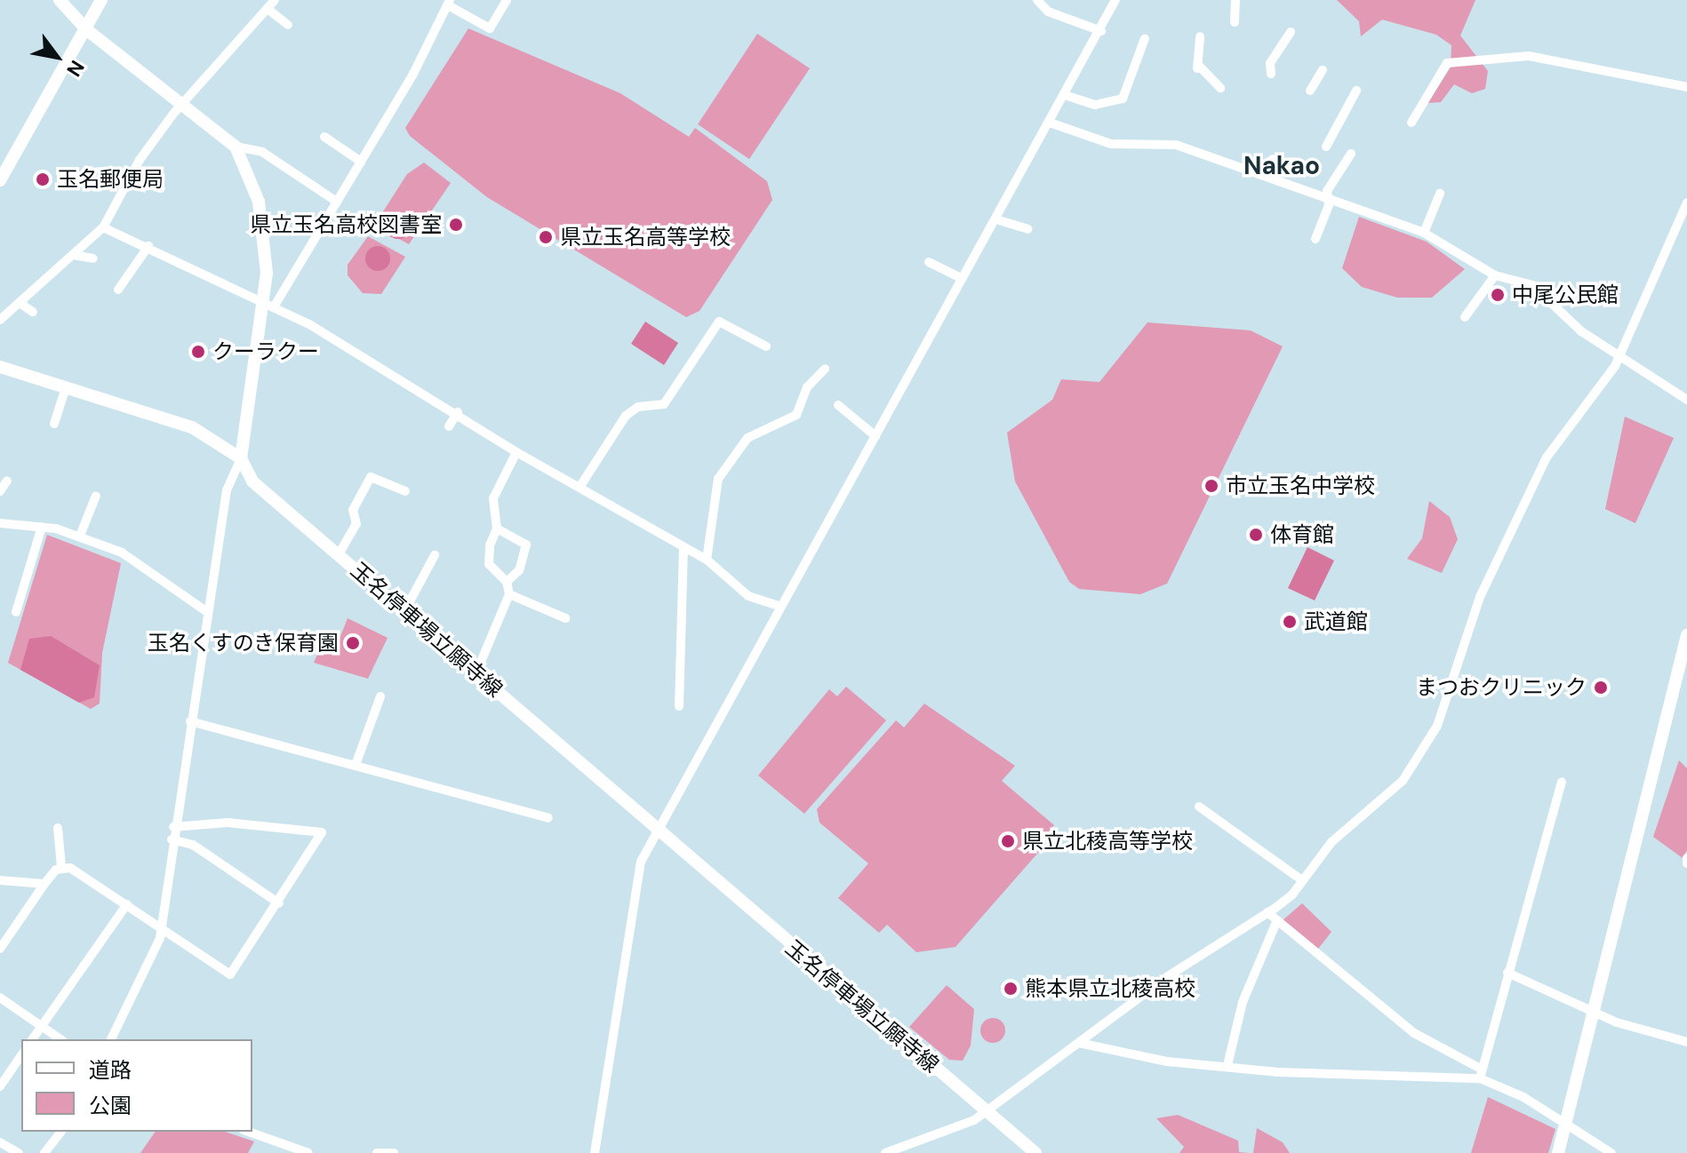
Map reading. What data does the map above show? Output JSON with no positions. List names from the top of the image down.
{
  "streets": {
    "main road": ["玉名停車場立願寺線"]
  },
  "districts": ["Nakao"],
  "places": [
    "玉名郵便局",
    "県立玉名高校図書室",
    "県立玉名高等学校",
    "中尾公民館",
    "クーラクー",
    "市立玉名中学校",
    "体育館",
    "武道館",
    "玉名くすのき保育園",
    "まつおクリニック",
    "県立北稜高等学校",
    "熊本県立北稜高校"
  ],
  "legend": ["道路", "公園"],
  "north": "bottom right"
}
